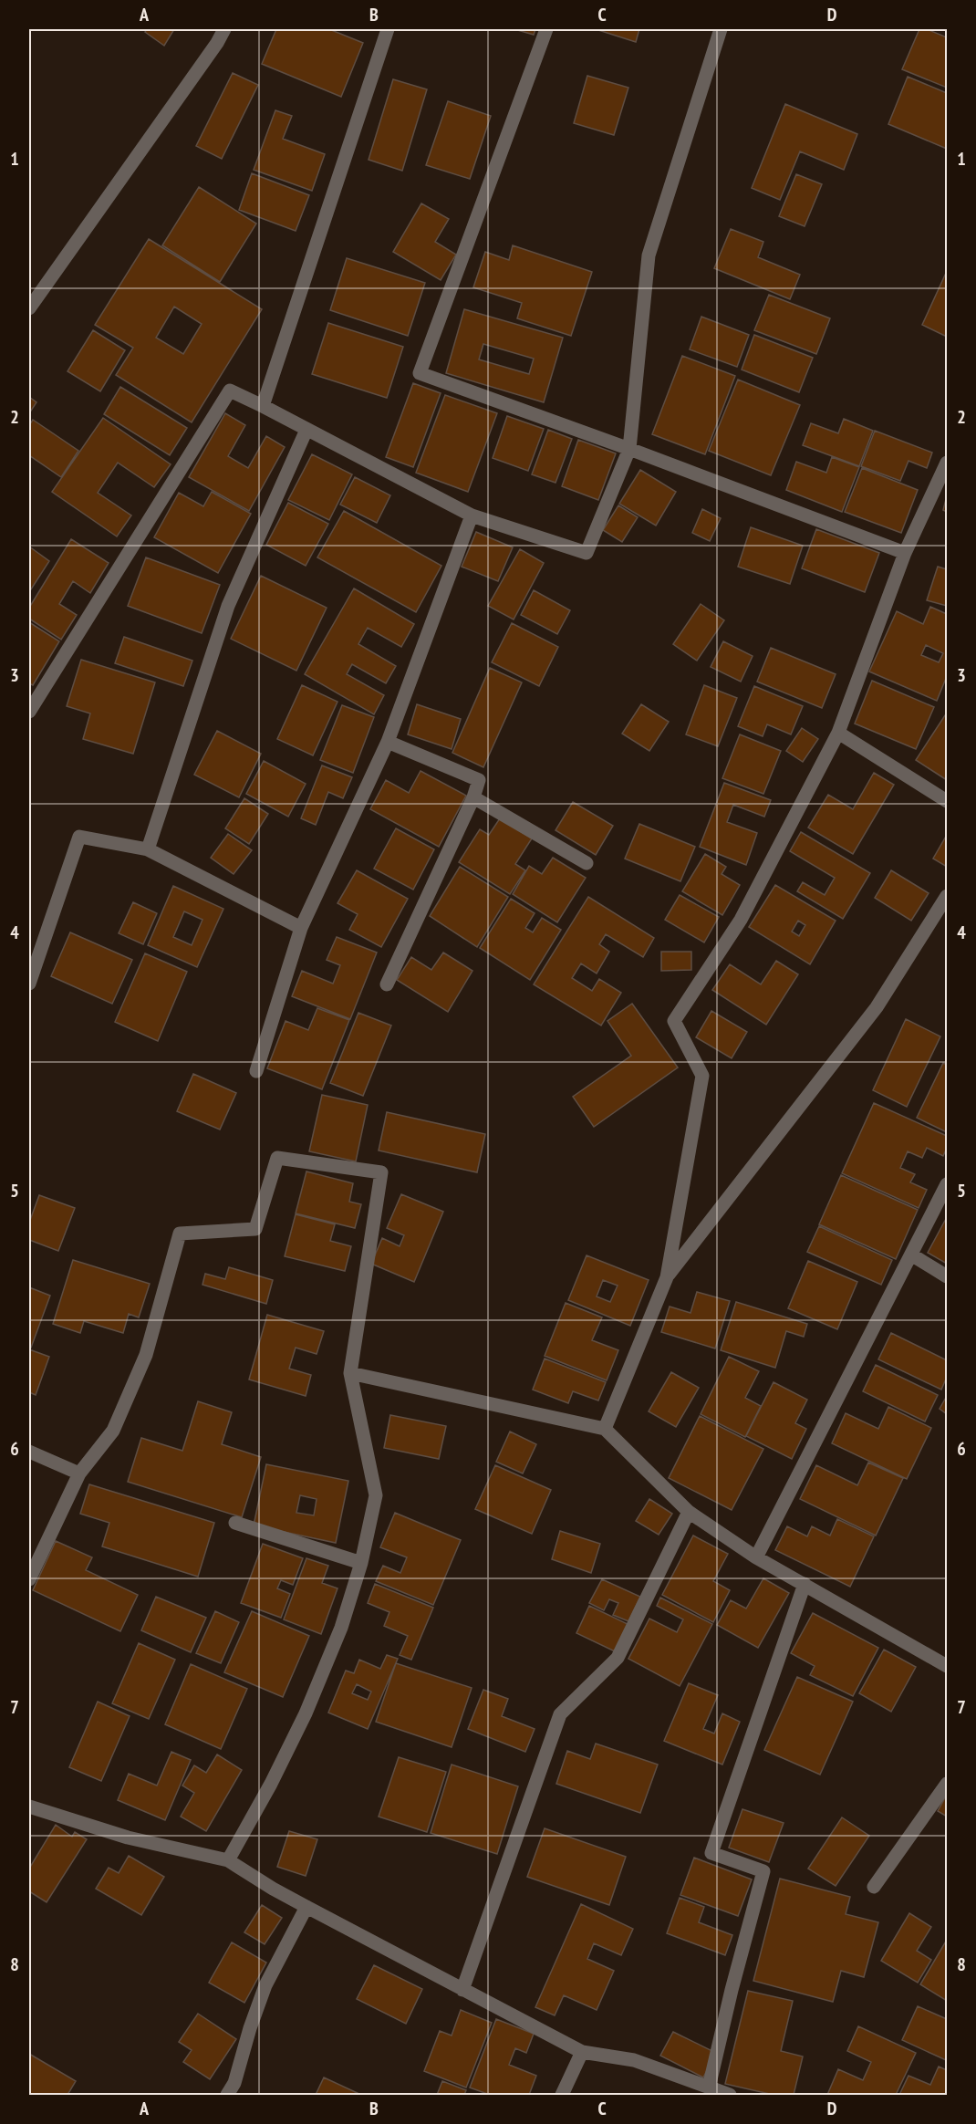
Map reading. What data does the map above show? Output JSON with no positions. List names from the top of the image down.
{
  "grid": {
    "columns": [
      "A",
      "B",
      "C",
      "D"
    ],
    "rows": [
      "1",
      "2",
      "3",
      "4",
      "5",
      "6",
      "7",
      "8"
    ]
  }
}
